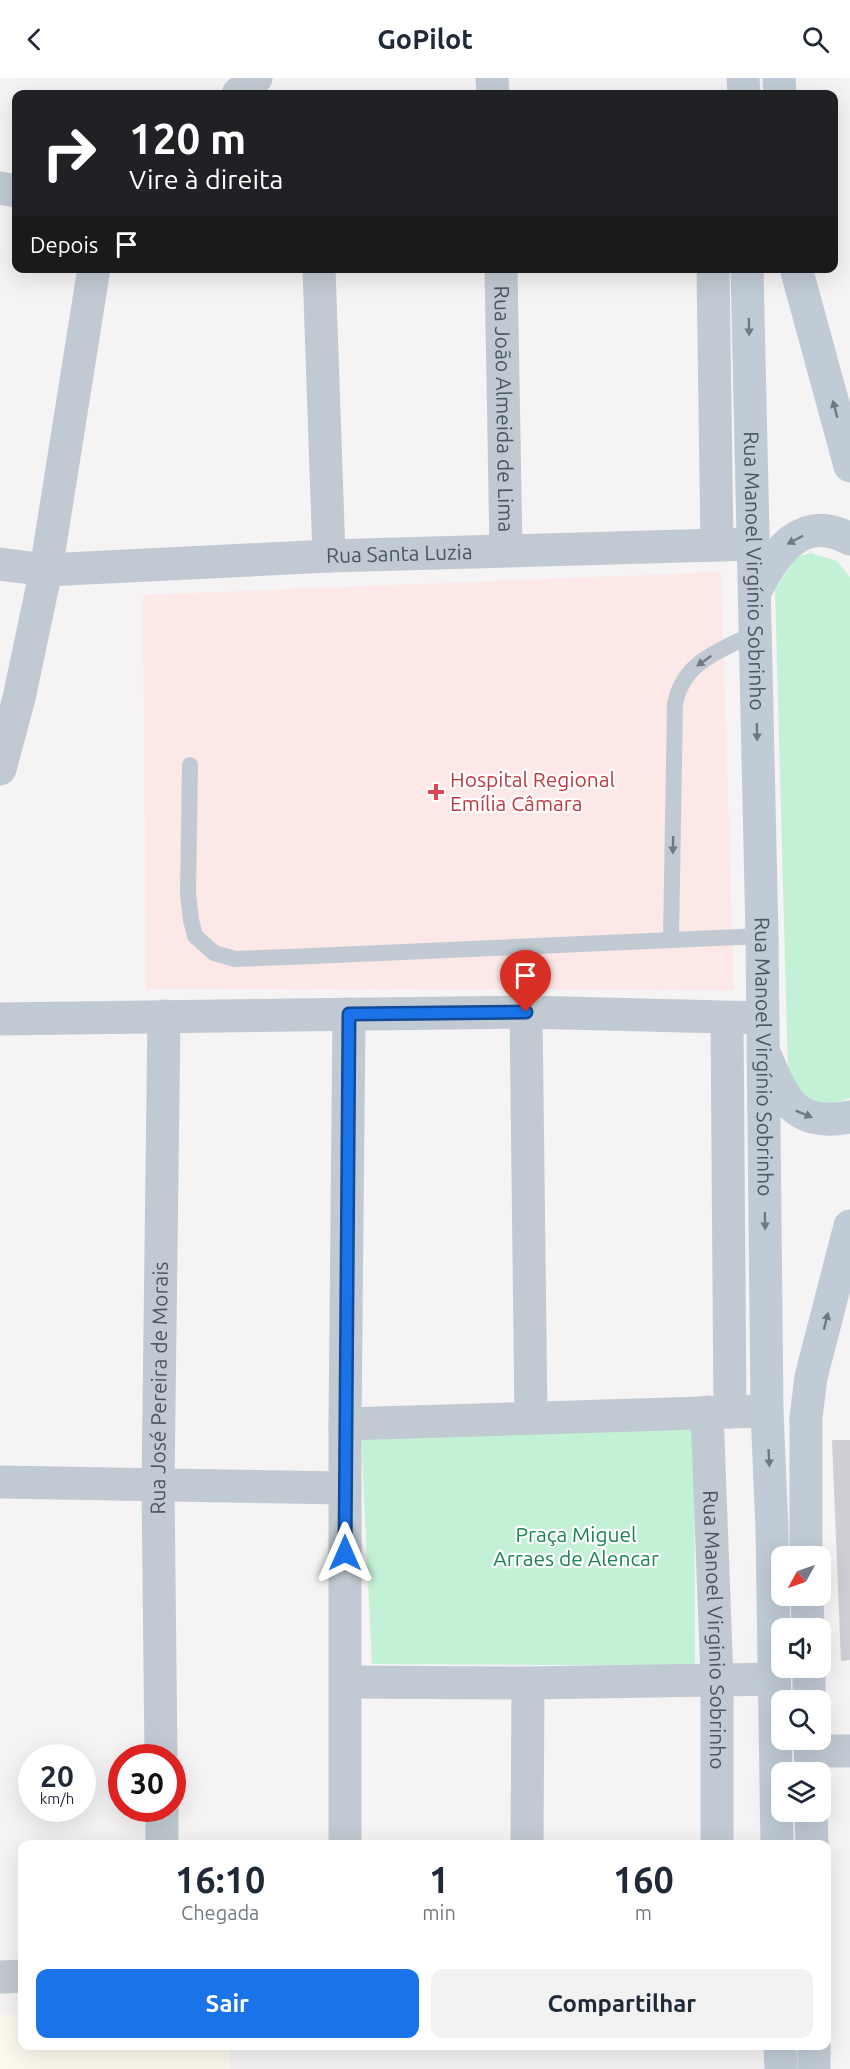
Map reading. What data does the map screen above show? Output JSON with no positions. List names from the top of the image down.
{
  "streets": {
    "main road": ["Rua Manoel Virgínio Sobrinho"],
    "street": [
      "Rua João Almeida de Lima",
      "Rua Santa Luzia",
      "Rua José Pereira de Morais",
      "Rua Manoel Virginio Sobrinho"
    ]
  },
  "crossings": [
    ["Rua João Almeida de Lima", "Rua Santa Luzia"],
    ["Rua Santa Luzia", "Rua Manoel Virgínio Sobrinho"]
  ],
  "parks": ["Praça Miguel Arraes de Alencar"],
  "places": {
    "health": ["Hospital Regional Emília Câmara"]
  },
  "north": "bottom left",
  "page": {
    "header": "GoPilot",
    "turn": ["120 m", "Vire à direita"],
    "then": "Depois",
    "speed": "20 km/h",
    "limit": "30",
    "eta": [
      "16:10",
      "Chegada",
      "1",
      "min",
      "160",
      "m"
    ],
    "buttons": ["Sair", "Compartilhar"]
  }
}
